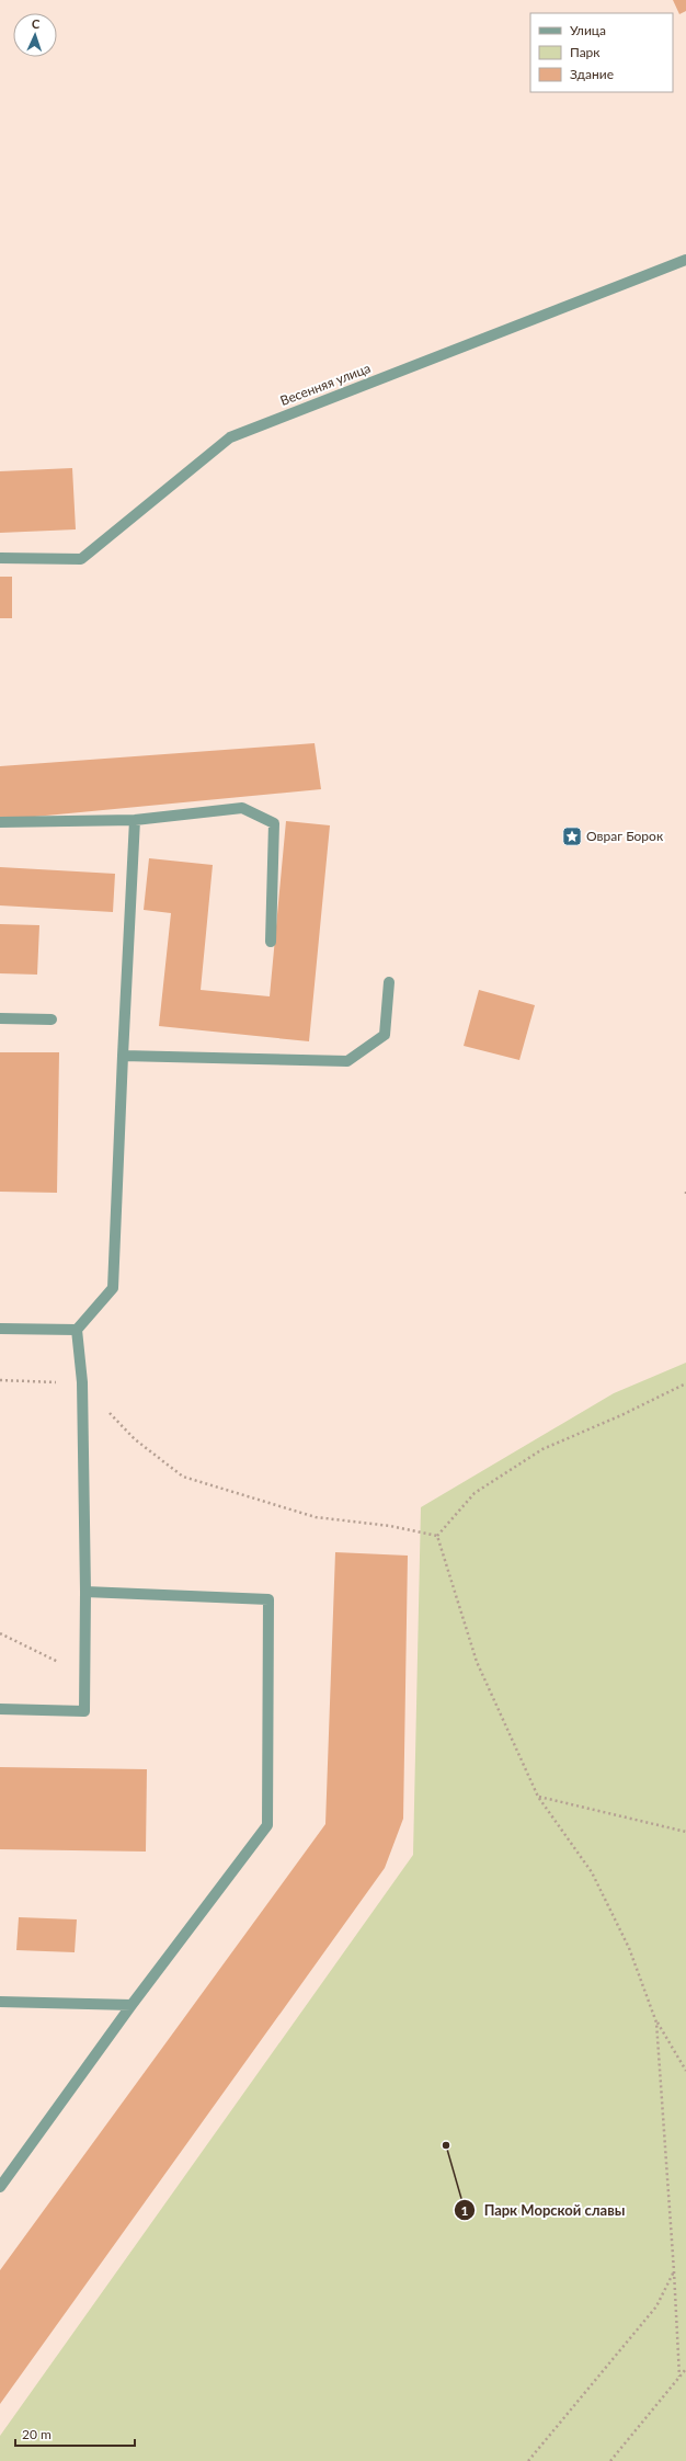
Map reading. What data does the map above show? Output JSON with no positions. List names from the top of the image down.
{
  "streets": {
    "street": ["Весенняя улица"]
  },
  "places": {
    "place": ["Овраг Борок"],
    "other": ["Парк Морской славы"]
  },
  "legend": ["Улица", "Парк", "Здание"],
  "scale_bar": "20 m",
  "north": "top"
}
